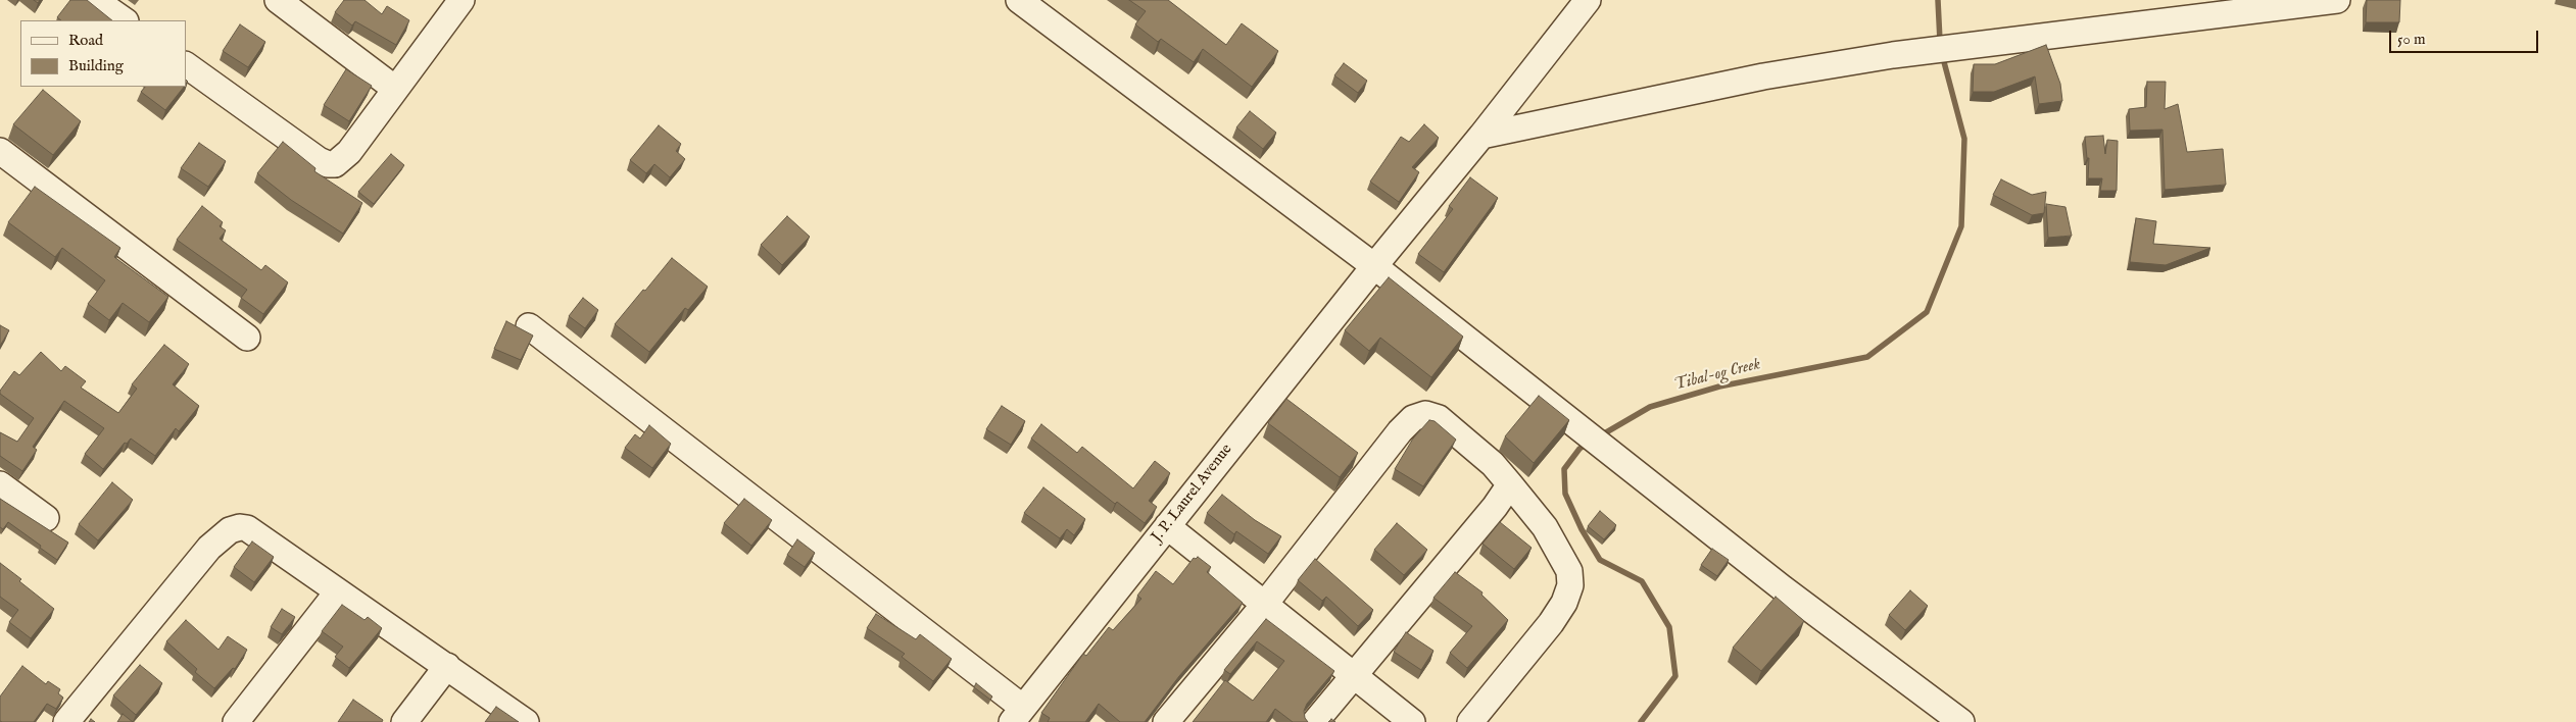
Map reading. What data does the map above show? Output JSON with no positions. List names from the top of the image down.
{
  "streets": {
    "street": ["J. P. Laurel Avenue"]
  },
  "water": ["Tibal-og Creek"],
  "legend": ["Road", "Building"],
  "scale_bar": "50 m"
}
